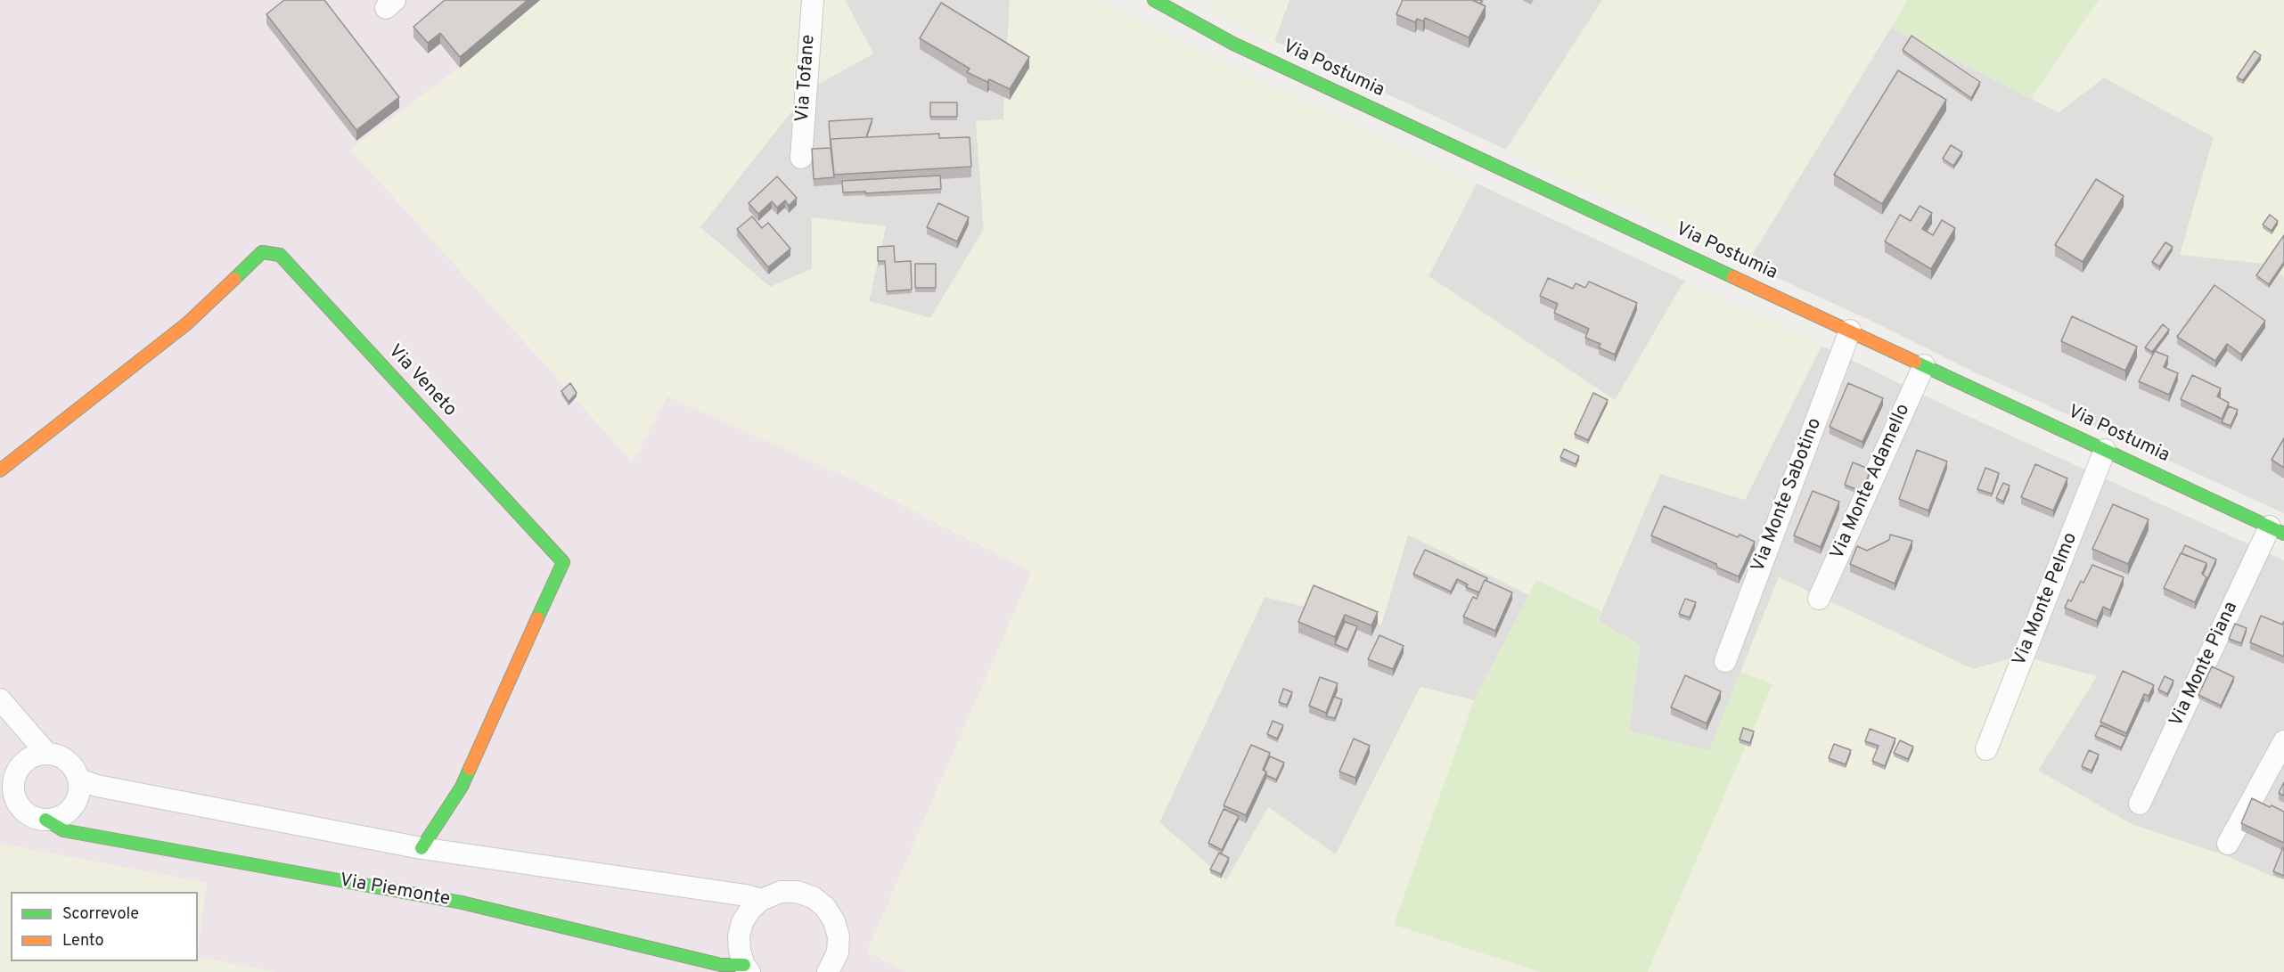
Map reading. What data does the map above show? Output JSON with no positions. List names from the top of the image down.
{
  "streets": {
    "street": [
      "Via Postumia",
      "Via Tofane",
      "Via Veneto",
      "Via Monte Adamello",
      "Via Monte Sabotino",
      "Via Monte Pelmo",
      "Via Monte Piana",
      "Via Piemonte"
    ]
  },
  "crossings": [
    ["Via Postumia", "Via Monte Adamello"],
    ["Via Postumia", "Via Monte Sabotino"],
    ["Via Postumia", "Via Monte Pelmo"],
    ["Via Postumia", "Via Monte Piana"]
  ],
  "legend": ["Scorrevole", "Lento"]
}
